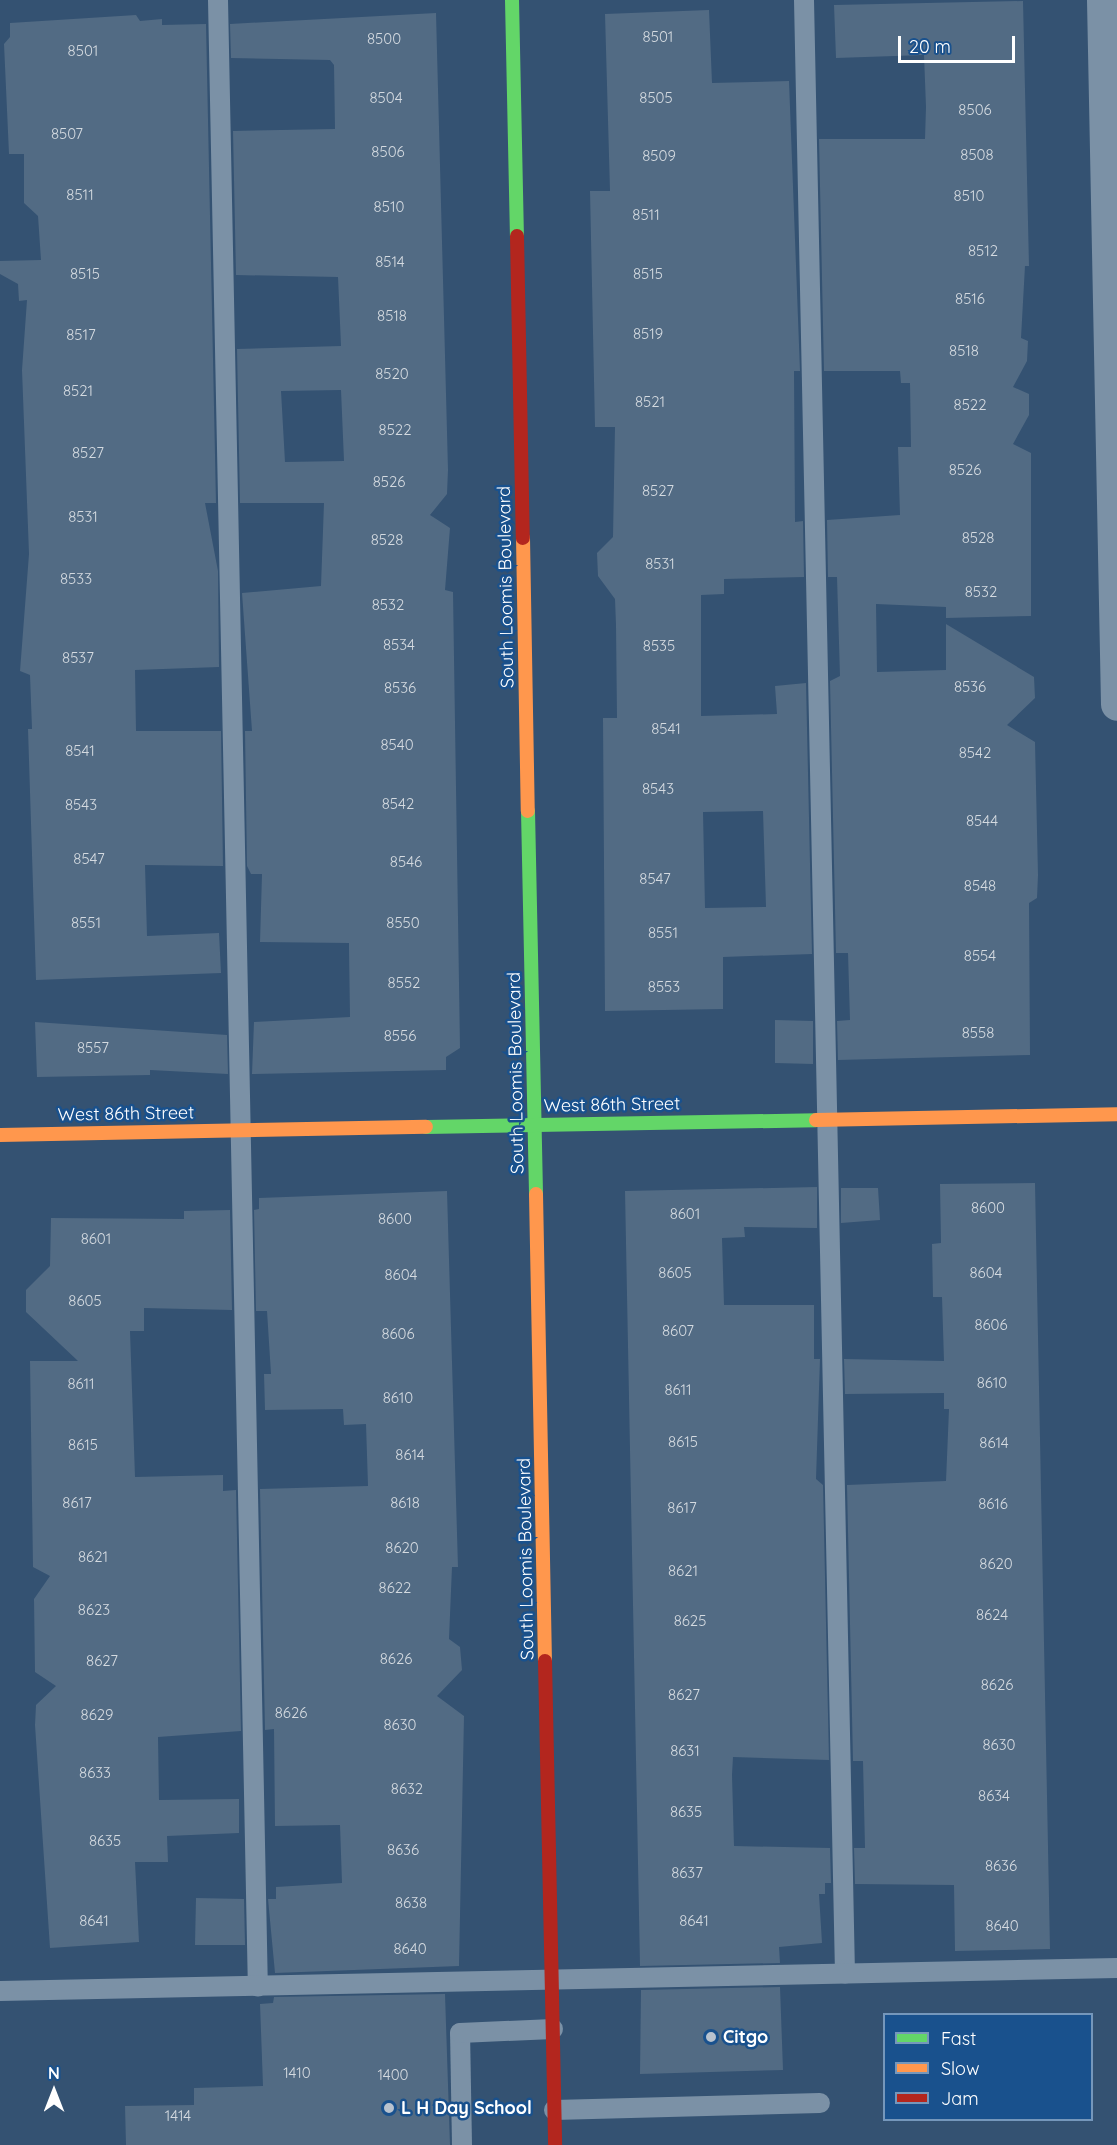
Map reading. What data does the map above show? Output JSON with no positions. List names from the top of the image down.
{
  "streets": {
    "street": ["South Loomis Boulevard", "West 86th Street"]
  },
  "crossings": [
    ["South Loomis Boulevard", "West 86th Street"]
  ],
  "places": ["Citgo", "L H Day School"],
  "house_numbers": [
    "8501",
    "8500",
    "8501",
    "8504",
    "8505",
    "8506",
    "8507",
    "8506",
    "8508",
    "8509",
    "8511",
    "8510",
    "8510",
    "8511",
    "8512",
    "8514",
    "8515",
    "8515",
    "8516",
    "8518",
    "8519",
    "8517",
    "8518",
    "8520",
    "8521",
    "8521",
    "8522",
    "8522",
    "8527",
    "8526",
    "8526",
    "8527",
    "8531",
    "8528",
    "8528",
    "8531",
    "8533",
    "8532",
    "8532",
    "8534",
    "8535",
    "8537",
    "8536",
    "8536",
    "8541",
    "8540",
    "8541",
    "8542",
    "8543",
    "8542",
    "8543",
    "8544",
    "8547",
    "8546",
    "8547",
    "8548",
    "8551",
    "8550",
    "8551",
    "8554",
    "8552",
    "8553",
    "8558",
    "8556",
    "8557",
    "8600",
    "8601",
    "8600",
    "8601",
    "8605",
    "8604",
    "8604",
    "8605",
    "8606",
    "8607",
    "8606",
    "8610",
    "8611",
    "8611",
    "8610",
    "8615",
    "8614",
    "8615",
    "8614",
    "8617",
    "8618",
    "8616",
    "8617",
    "8620",
    "8621",
    "8620",
    "8621",
    "8622",
    "8623",
    "8624",
    "8625",
    "8626",
    "8627",
    "8626",
    "8627",
    "8626",
    "8629",
    "8630",
    "8630",
    "8631",
    "8633",
    "8632",
    "8634",
    "8635",
    "8635",
    "8636",
    "8636",
    "8637",
    "8638",
    "8641",
    "8641",
    "8640",
    "8640",
    "1410",
    "1400",
    "1414"
  ],
  "legend": ["Fast", "Slow", "Jam"],
  "scale_bar": "20 m",
  "north": "top"
}
